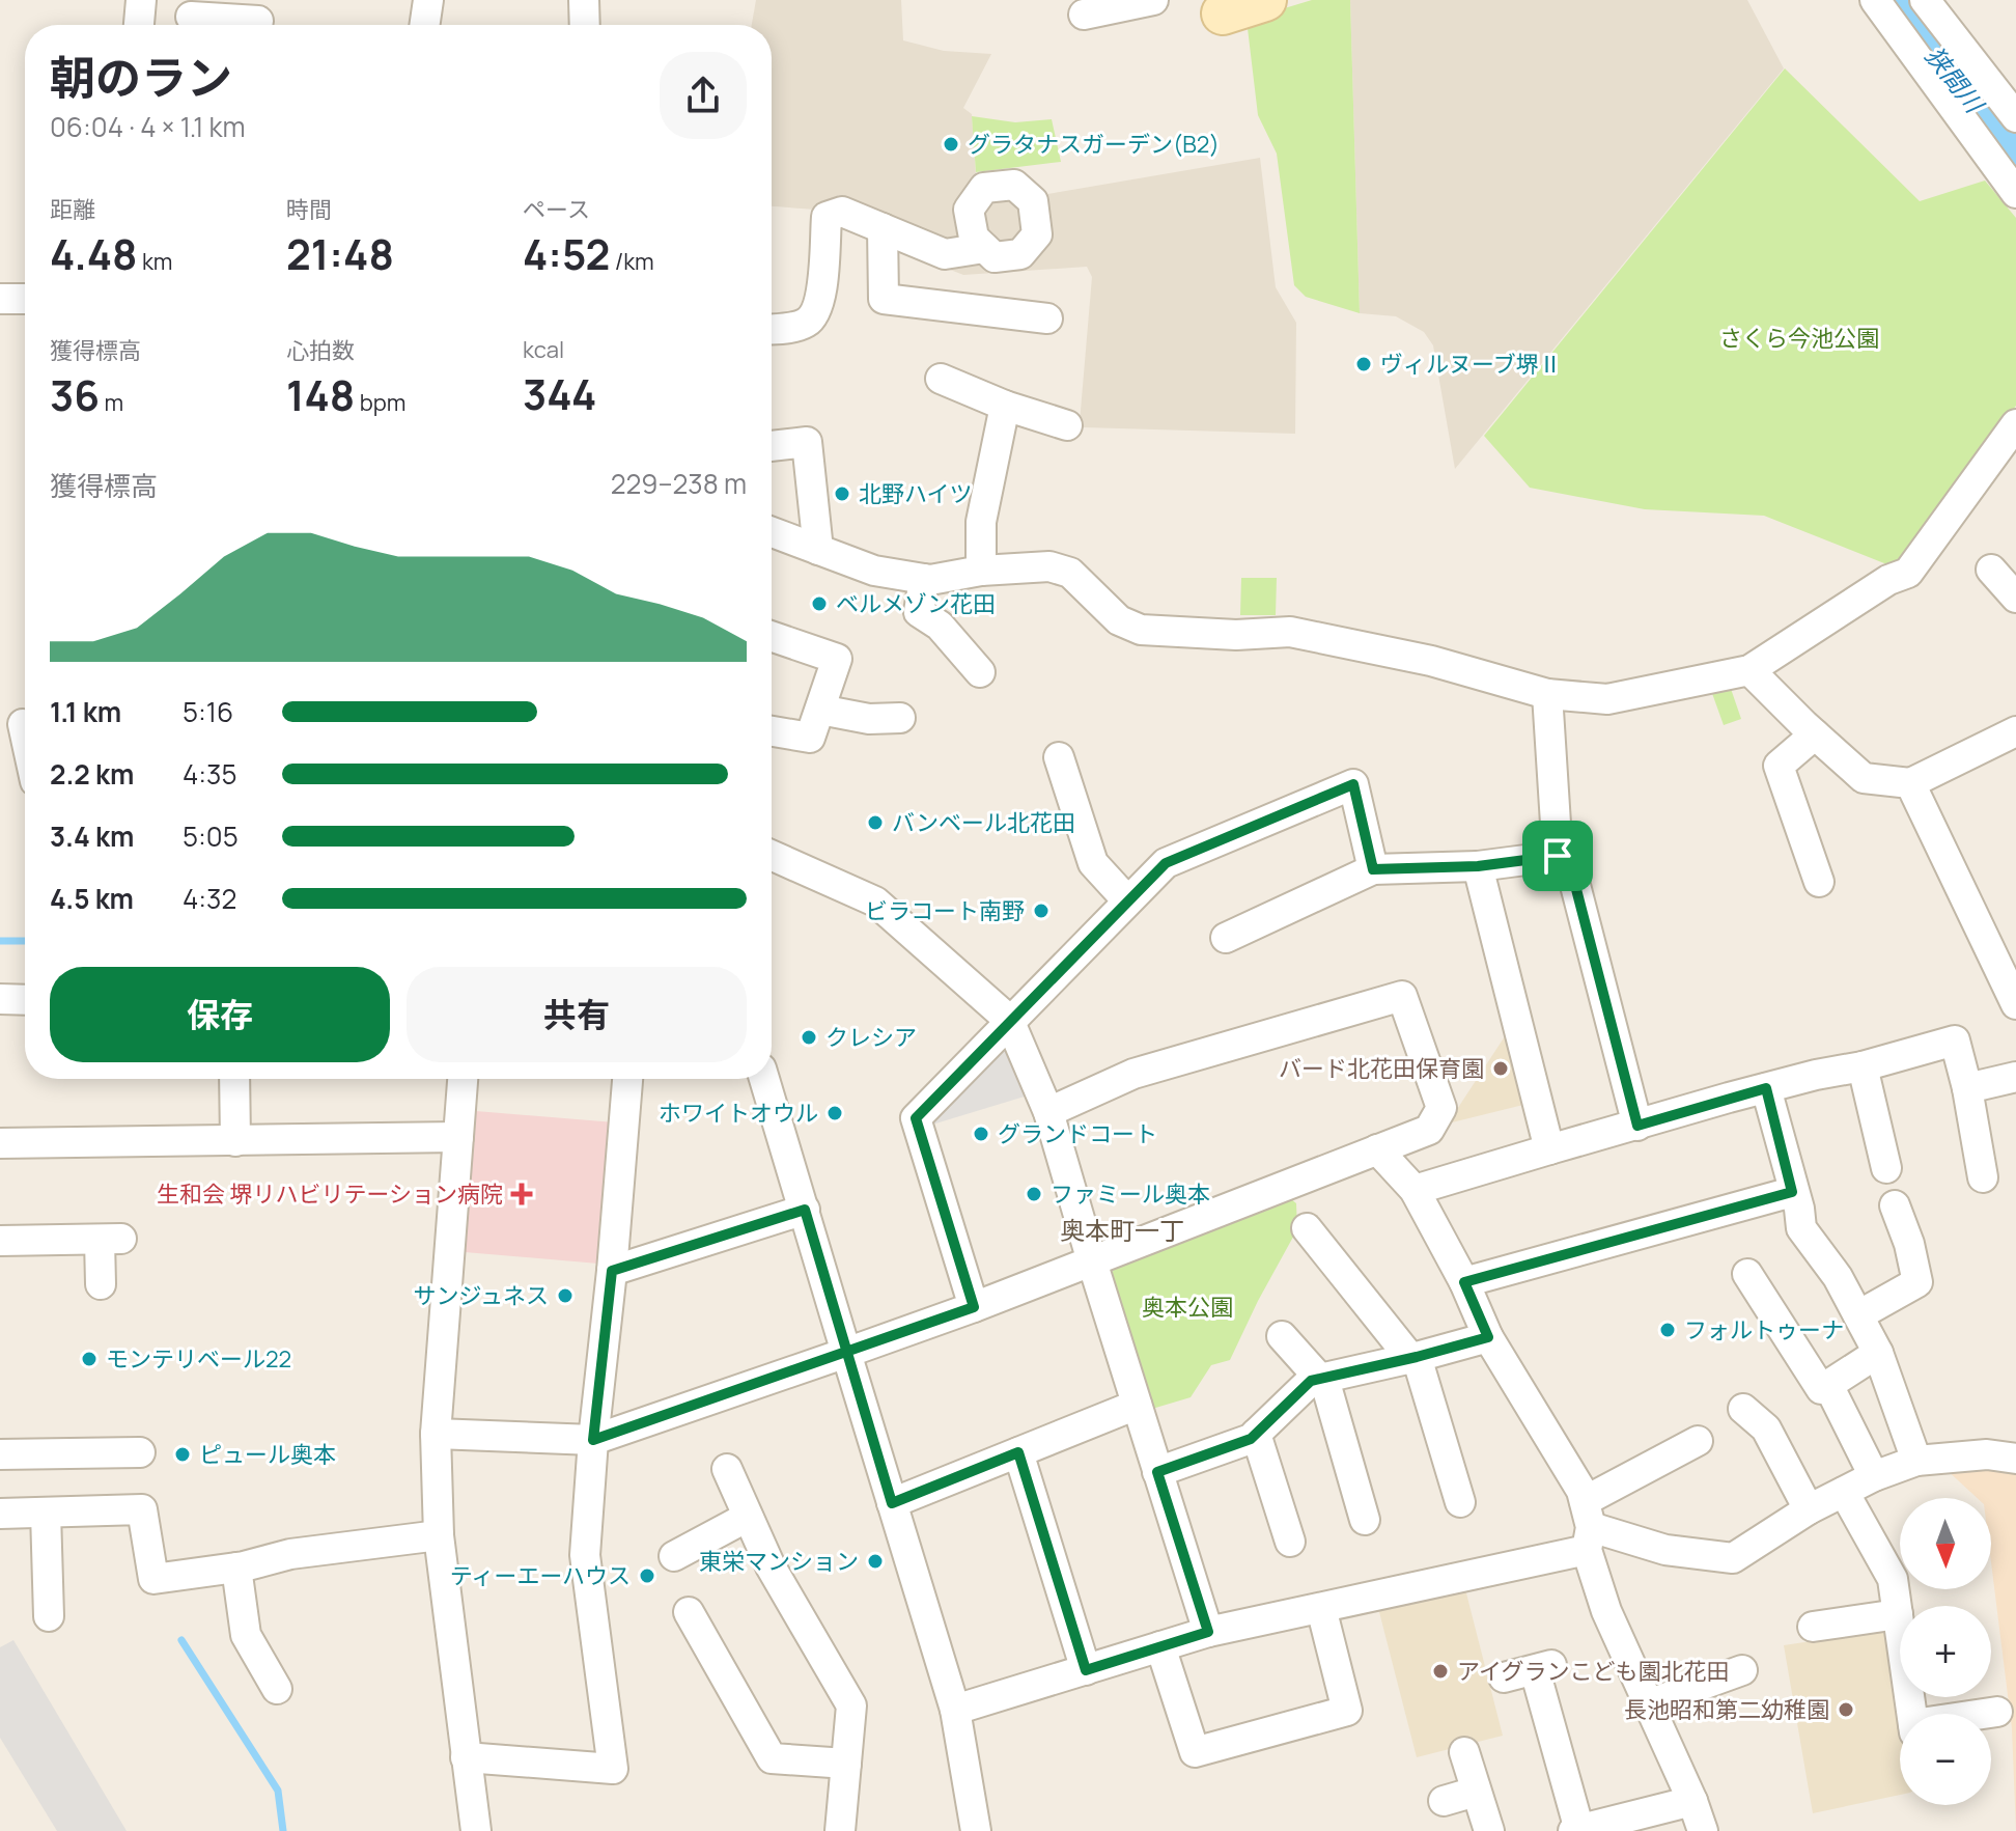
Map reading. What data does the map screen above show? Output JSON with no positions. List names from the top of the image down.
{
  "districts": ["奥本町一丁"],
  "water": ["狭間川"],
  "parks": ["さくら今池公園", "奥本公園"],
  "places": {
    "other": [
      "グラタナスガーデン(B2)",
      "ヴィルヌーブ堺Ⅱ",
      "北野ハイツ",
      "ベルメゾン花田",
      "バンベール北花田",
      "ビラコート南野",
      "クレシア",
      "バード北花田保育園",
      "ホワイトオウル",
      "グランドコート",
      "ファミール奥本",
      "サンジュネス",
      "フォルトゥーナ",
      "モンテリベール22",
      "ピュール奥本",
      "東栄マンション",
      "ティーエーハウス",
      "アイグランこども園北花田",
      "長池昭和第二幼稚園"
    ],
    "health": ["生和会 堺リハビリテーション病院"]
  },
  "north": "bottom",
  "page": {
    "heading": ["朝のラン", "06:04 · 4 × 1.1 km"],
    "stats": [
      ["距離", "4.48 km"],
      ["時間", "21:48"],
      ["ペース", "4:52 /km"],
      ["獲得標高", "36 m"],
      ["心拍数", "148 bpm"],
      ["kcal", "344"]
    ],
    "chart": ["獲得標高", "229–238 m"],
    "list": [
      {
        "name": "1.1 km",
        "note": "5:16"
      },
      {
        "name": "2.2 km",
        "note": "4:35"
      },
      {
        "name": "3.4 km",
        "note": "5:05"
      },
      {
        "name": "4.5 km",
        "note": "4:32"
      }
    ],
    "buttons": ["保存", "共有"],
    "map_buttons": ["+", "−"]
  }
}
